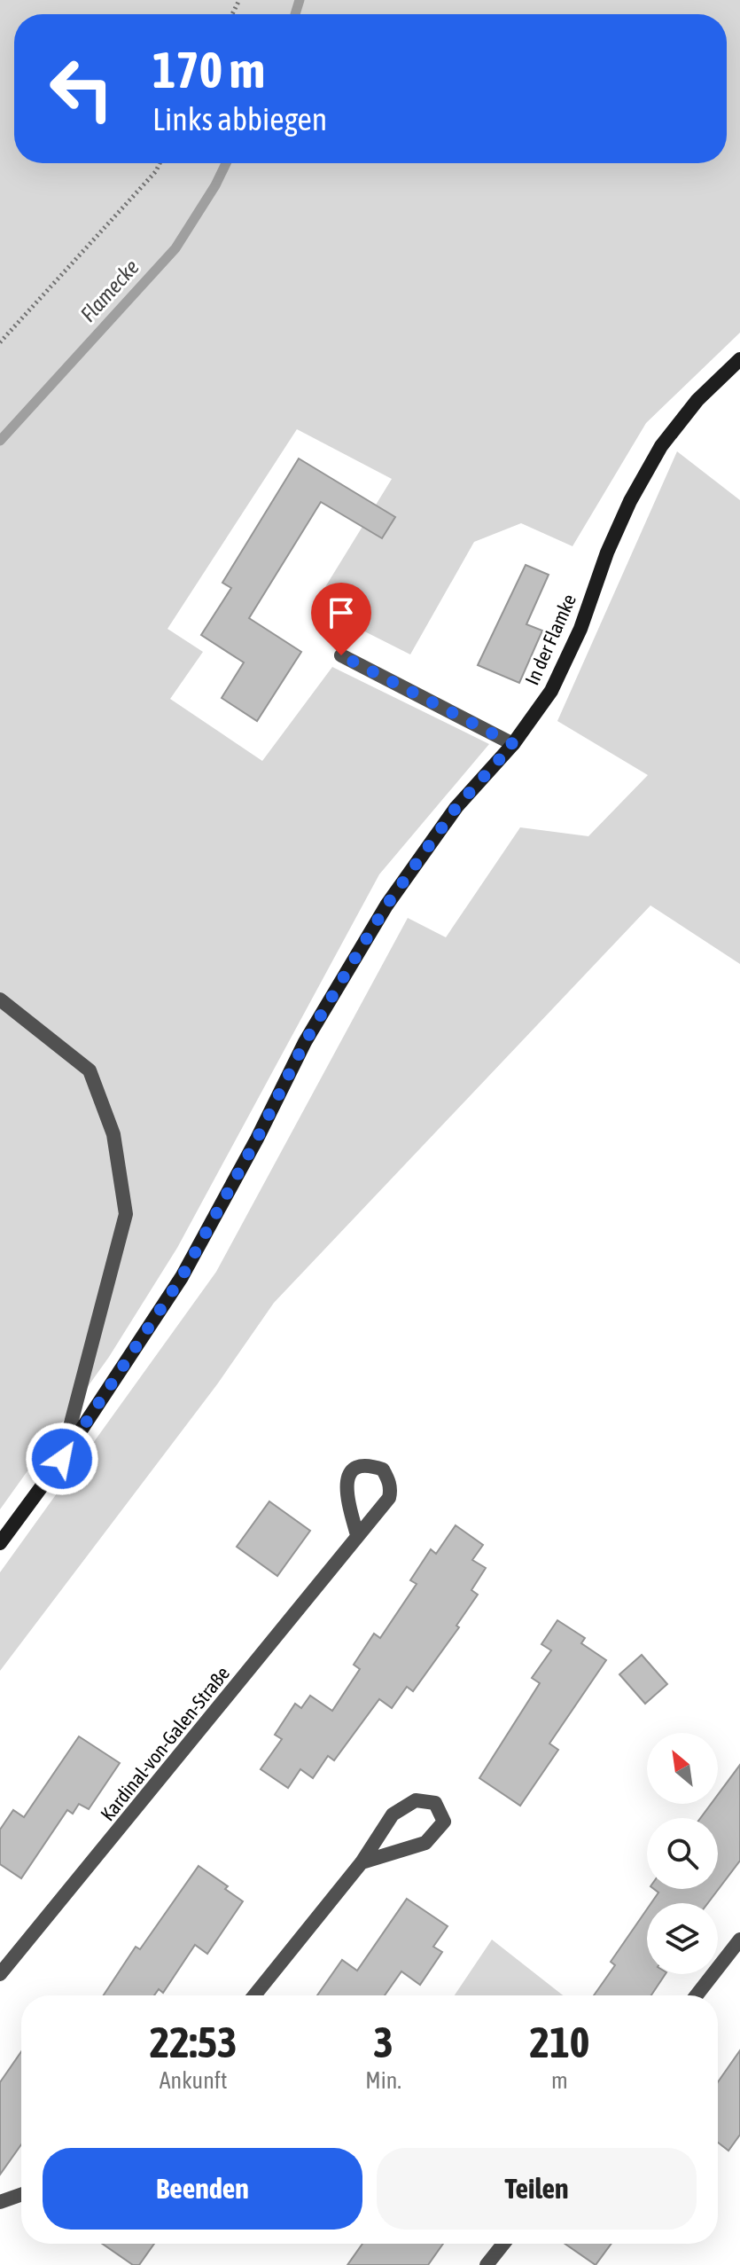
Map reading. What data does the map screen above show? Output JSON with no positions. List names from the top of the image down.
{
  "streets": {
    "main road": ["In der Flamke"],
    "street": ["Kardinal-von-Galen-Straße"]
  },
  "water": ["Flamecke"],
  "north": "top left",
  "page": {
    "turn": ["170 m", "Links abbiegen"],
    "eta": [
      "22:53",
      "Ankunft",
      "3",
      "Min.",
      "210",
      "m"
    ],
    "buttons": ["Beenden", "Teilen"]
  }
}
